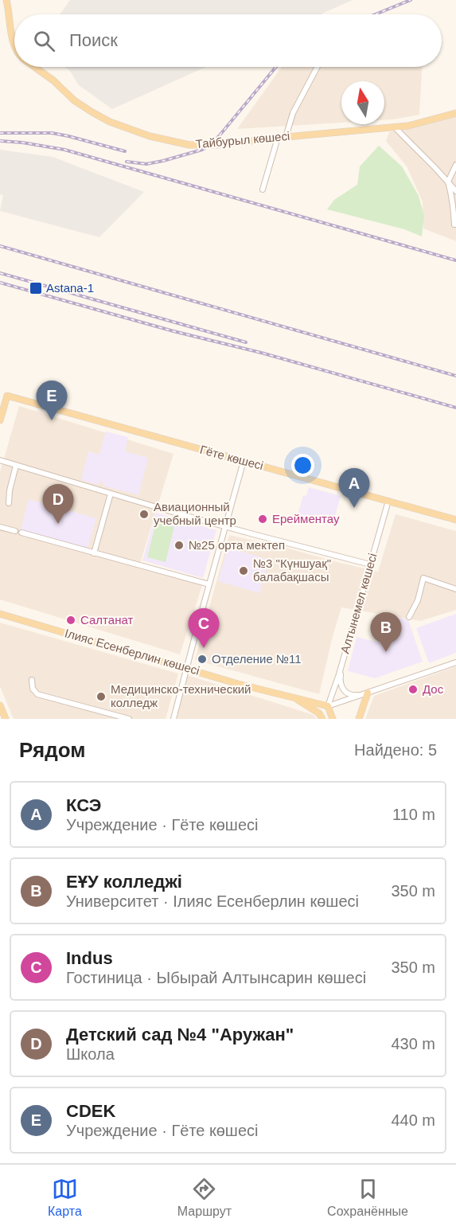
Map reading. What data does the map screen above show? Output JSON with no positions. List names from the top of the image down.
{
  "streets": {
    "main road": ["Тайбурыл көшесі", "Гёте көшесі", "Ілияс Есенберлин көшесі"],
    "street": ["Алтынемел көшесі"]
  },
  "crossings": [
    ["Гёте көшесі", "Алтынемел көшесі"],
    ["Алтынемел көшесі", "Ілияс Есенберлин көшесі"]
  ],
  "places": {
    "transit": ["Astana-1"],
    "other": [
      "Авиационный учебный центр",
      "Ерейментау",
      "№25 орта мектеп",
      "№3 \"Күншуақ\" балабақшасы",
      "Салтанат",
      "Отделение №11",
      "Дос",
      "Медицинско-технический колледж"
    ]
  },
  "north": "top",
  "page": {
    "search": "Поиск",
    "pins": [
      "E",
      "A",
      "D",
      "C",
      "B"
    ],
    "heading": ["Рядом", "Найдено: 5"],
    "list": [
      {
        "mark": "A",
        "name": "КСЭ",
        "note": "Учреждение · Гёте көшесі",
        "value": "110 m"
      },
      {
        "mark": "B",
        "name": "ЕҰУ колледжі",
        "note": "Университет · Ілияс Есенберлин көшесі",
        "value": "350 m"
      },
      {
        "mark": "C",
        "name": "Indus",
        "note": "Гостиница · Ыбырай Алтынсарин көшесі",
        "value": "350 m"
      },
      {
        "mark": "D",
        "name": "Детский сад №4 \"Аружан\"",
        "note": "Школа",
        "value": "430 m"
      },
      {
        "mark": "E",
        "name": "CDEK",
        "note": "Учреждение · Гёте көшесі",
        "value": "440 m"
      }
    ],
    "nav": ["Карта", "Маршрут", "Сохранённые"]
  }
}
